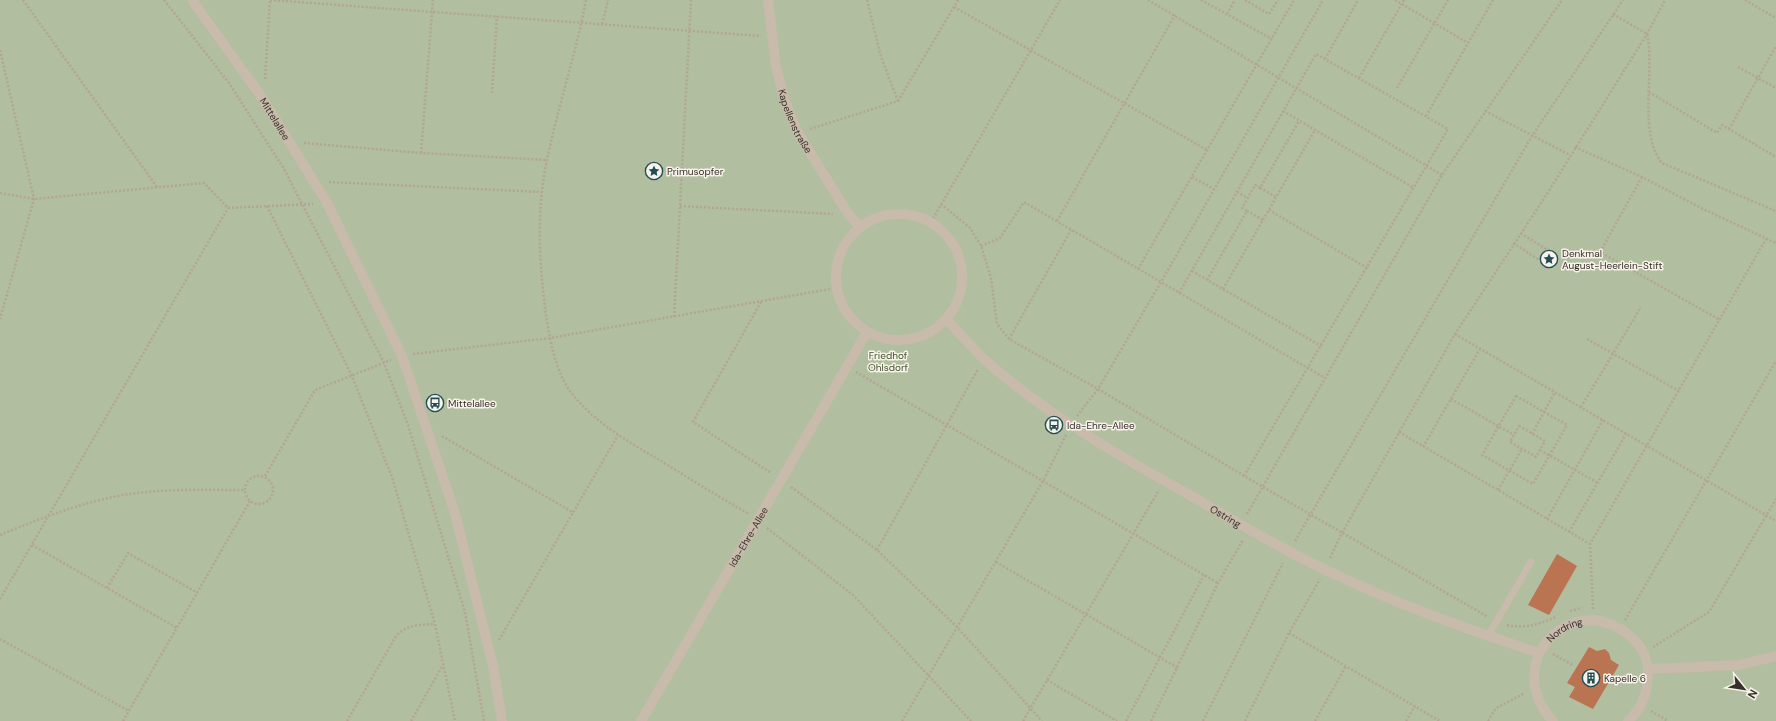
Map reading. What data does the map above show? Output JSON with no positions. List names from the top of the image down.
{
  "streets": {
    "street": [
      "Mittelallee",
      "Kapellenstraße",
      "Ostring",
      "Ida-Ehre-Allee",
      "Nordring"
    ]
  },
  "crossings": [
    ["Kapellenstraße", "Ostring"],
    ["Kapellenstraße", "Ida-Ehre-Allee"],
    ["Ostring", "Ida-Ehre-Allee"],
    ["Ostring", "Nordring"]
  ],
  "parks": ["Friedhof Ohlsdorf"],
  "places": {
    "place": ["Primusopfer", "Denkmal August-Heerlein-Stift"],
    "bus stop": ["Mittelallee", "Ida-Ehre-Allee"],
    "building": ["Kapelle 6"]
  },
  "north": "bottom right"
}
